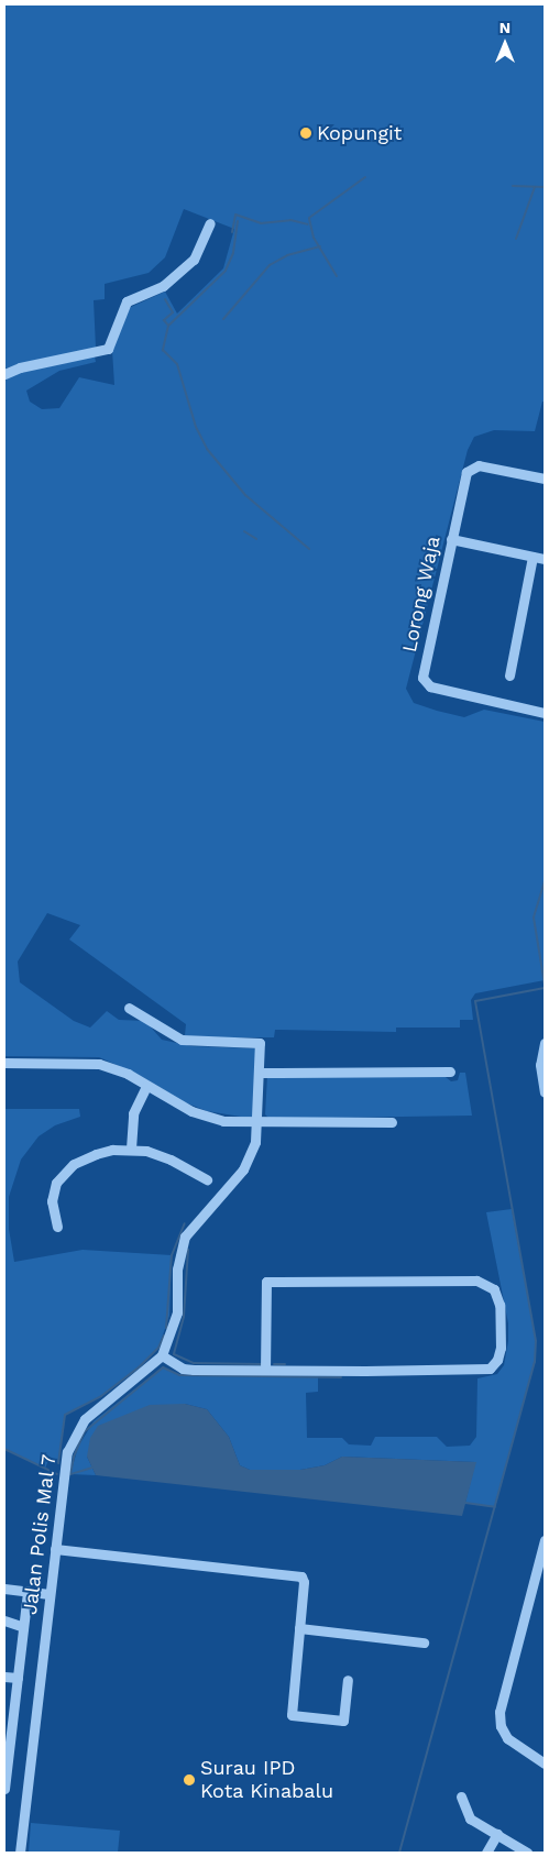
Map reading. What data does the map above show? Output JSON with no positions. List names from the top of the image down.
{
  "streets": {
    "street": ["Lorong Waja", "Jalan Polis Mal 7"]
  },
  "places": ["Kopungit", "Surau IPD Kota Kinabalu"],
  "north": "top"
}
